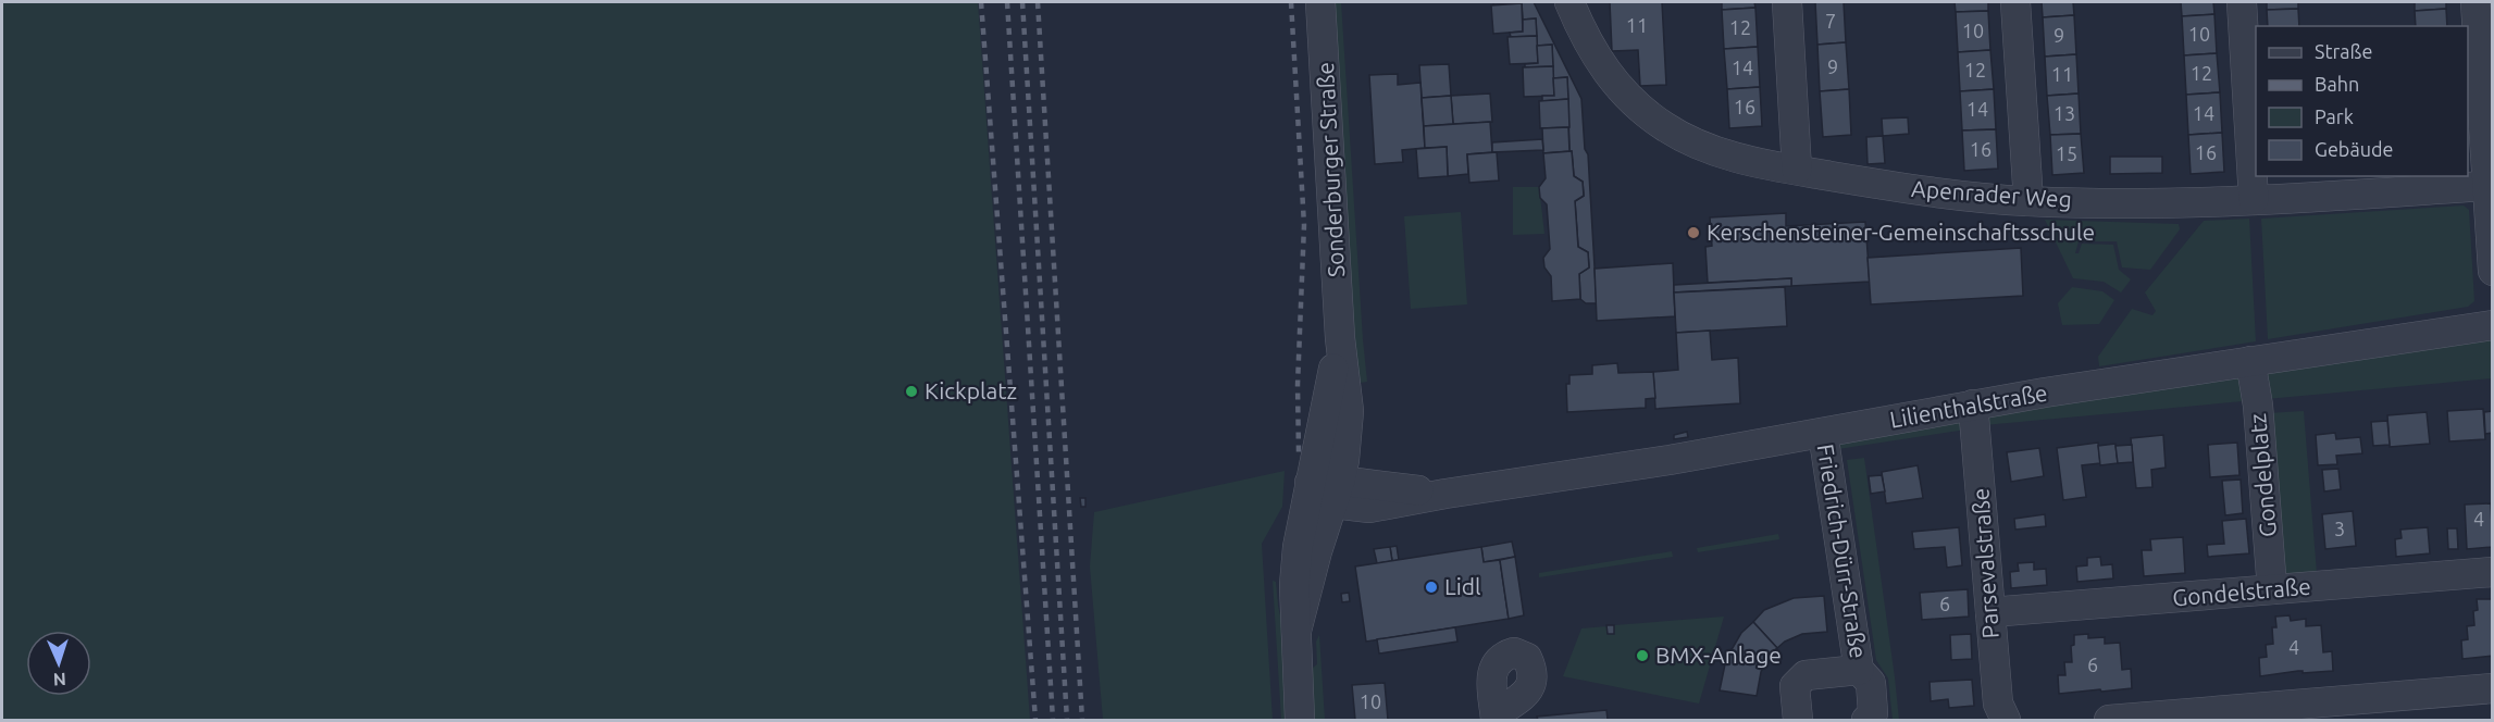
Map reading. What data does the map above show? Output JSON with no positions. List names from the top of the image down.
{
  "streets": {
    "street": [
      "Sonderburger Straße",
      "Apenrader Weg",
      "Lilienthalstraße",
      "Gondelplatz",
      "Friedrich-Dürr-Straße",
      "Parsevalstraße",
      "Gondelstraße"
    ]
  },
  "crossings": [
    ["Sonderburger Straße", "Lilienthalstraße"],
    ["Lilienthalstraße", "Gondelplatz"],
    ["Lilienthalstraße", "Friedrich-Dürr-Straße"],
    ["Lilienthalstraße", "Parsevalstraße"],
    ["Gondelplatz", "Gondelstraße"],
    ["Parsevalstraße", "Gondelstraße"]
  ],
  "places": [
    "Kerschensteiner-Gemeinschaftsschule",
    "Kickplatz",
    "Lidl",
    "BMX-Anlage"
  ],
  "house_numbers": [
    "7",
    "11",
    "12",
    "10",
    "10",
    "9",
    "9",
    "14",
    "12",
    "12",
    "11",
    "16",
    "14",
    "13",
    "14",
    "16",
    "16",
    "15",
    "4",
    "3",
    "6",
    "4",
    "6",
    "10"
  ],
  "legend": [
    "Straße",
    "Bahn",
    "Park",
    "Gebäude"
  ],
  "north": "bottom"
}
